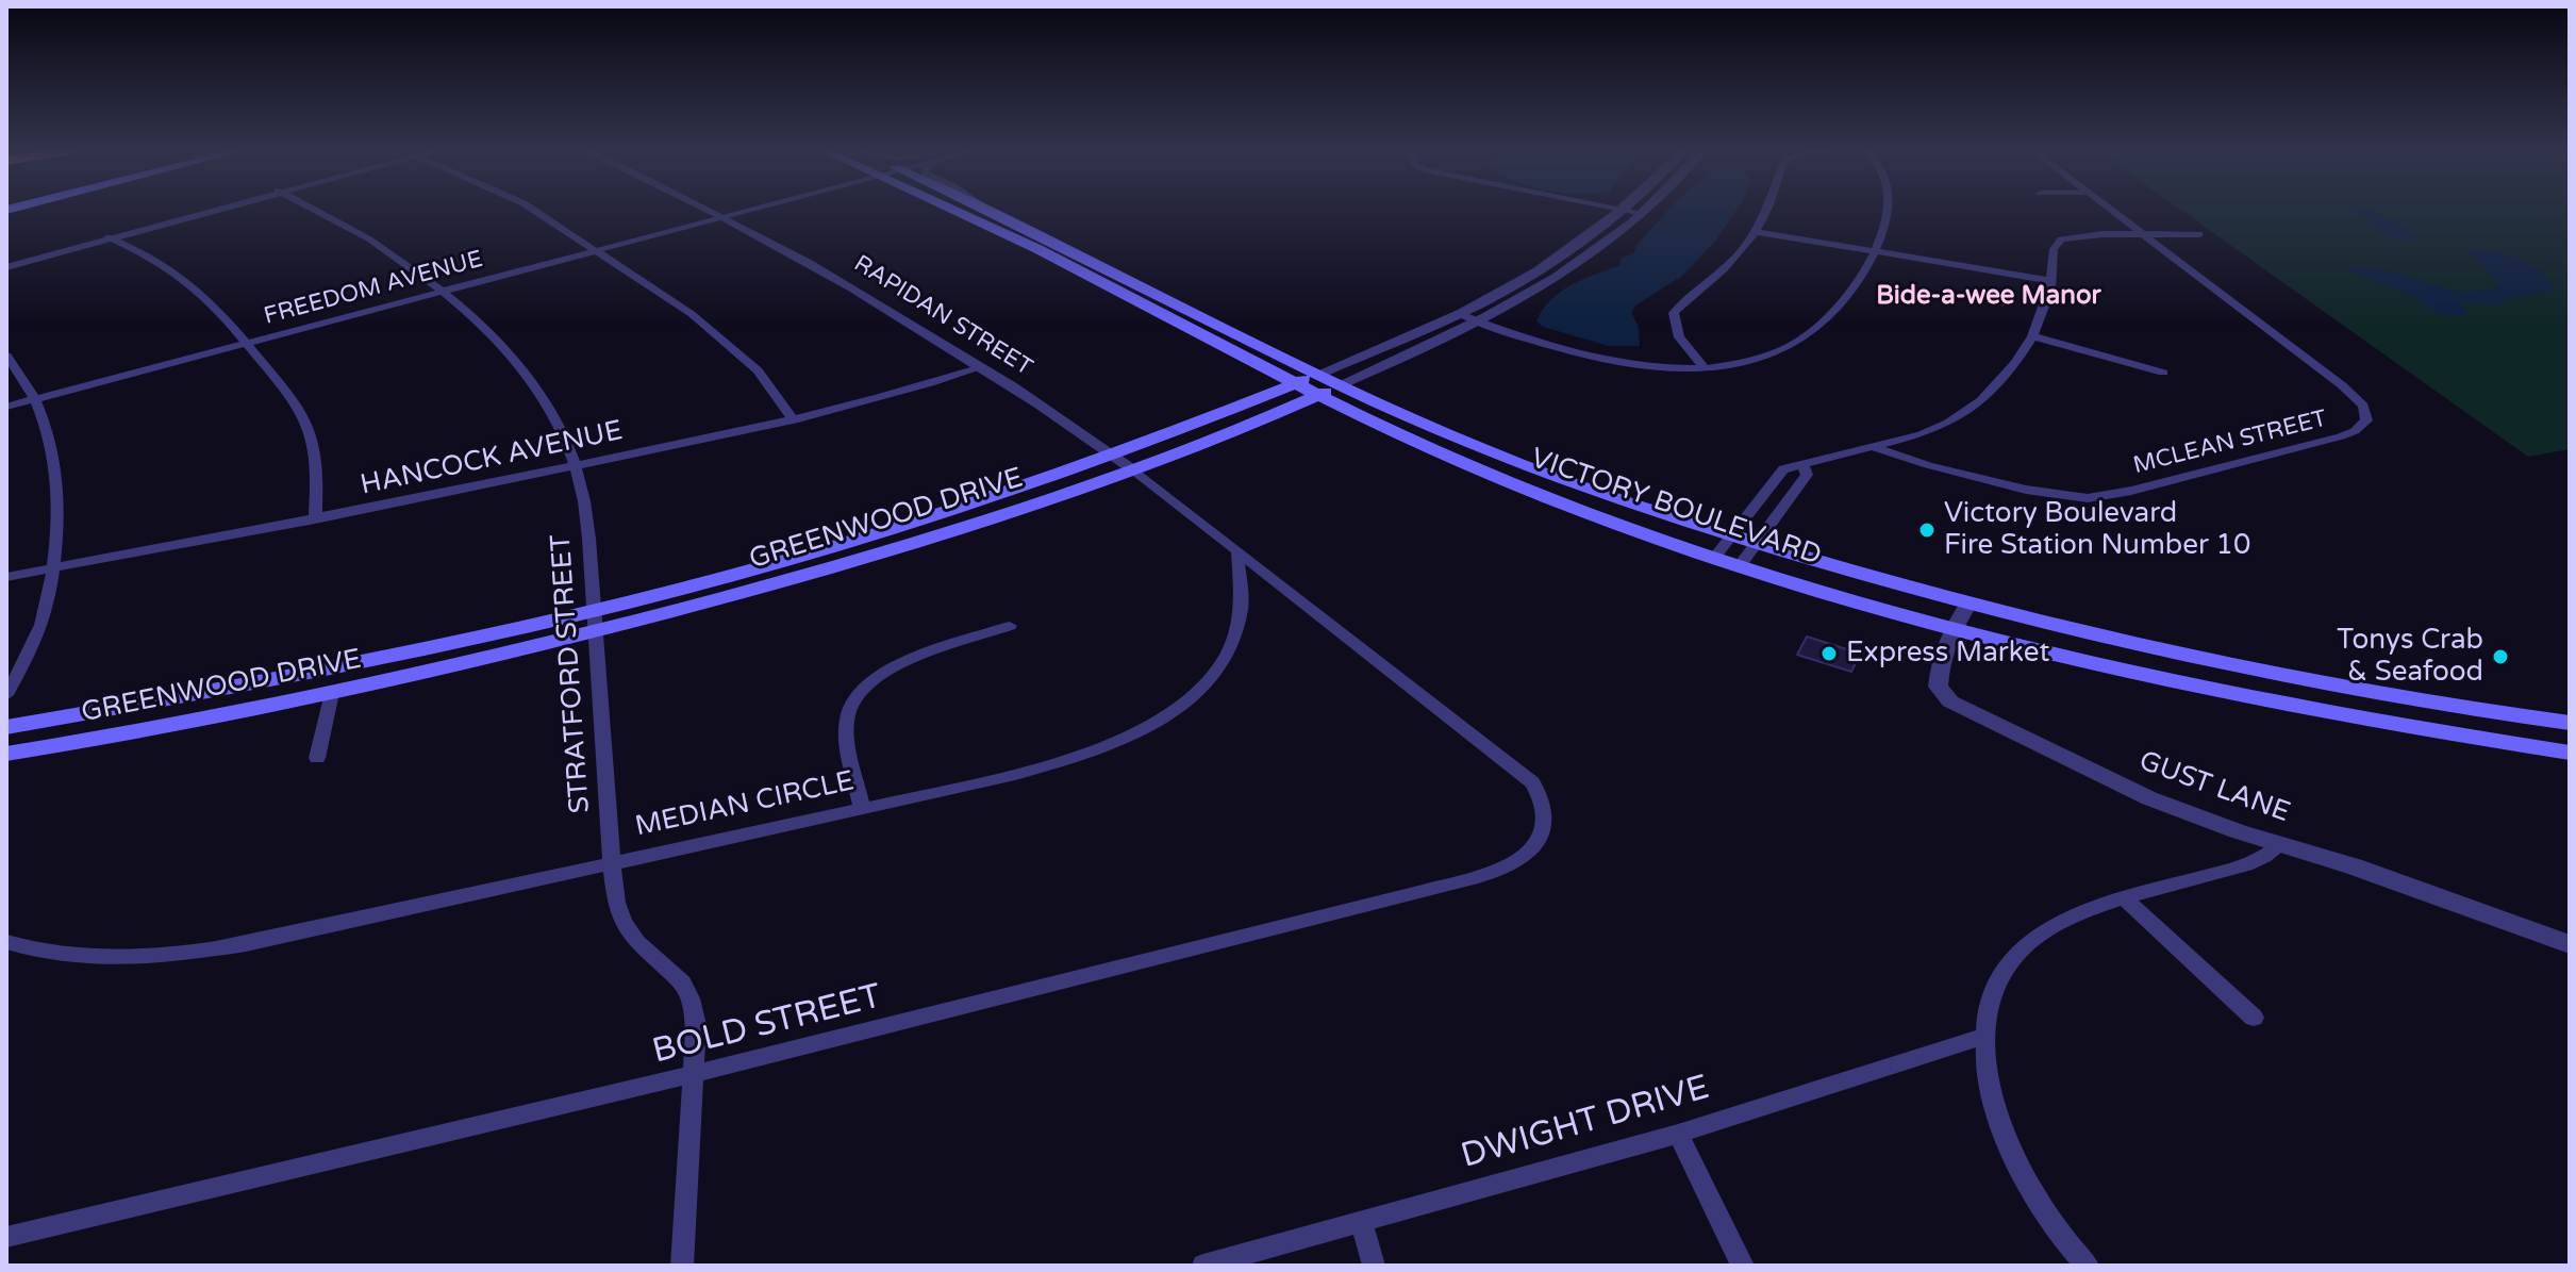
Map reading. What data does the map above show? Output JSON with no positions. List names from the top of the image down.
{
  "streets": {
    "main road": ["VICTORY BOULEVARD", "GREENWOOD DRIVE"],
    "street": [
      "FREEDOM AVENUE",
      "RAPIDAN STREET",
      "MCLEAN STREET",
      "HANCOCK AVENUE",
      "STRATFORD STREET",
      "GUST LANE",
      "MEDIAN CIRCLE",
      "BOLD STREET",
      "DWIGHT DRIVE"
    ]
  },
  "crossings": [
    ["FREEDOM AVENUE", "RAPIDAN STREET"],
    ["FREEDOM AVENUE", "STRATFORD STREET"],
    ["RAPIDAN STREET", "HANCOCK AVENUE"],
    ["RAPIDAN STREET", "GREENWOOD DRIVE"],
    ["HANCOCK AVENUE", "STRATFORD STREET"],
    ["VICTORY BOULEVARD", "GREENWOOD DRIVE"],
    ["VICTORY BOULEVARD", "GUST LANE"],
    ["GREENWOOD DRIVE", "STRATFORD STREET"],
    ["STRATFORD STREET", "MEDIAN CIRCLE"],
    ["STRATFORD STREET", "BOLD STREET"],
    ["MEDIAN CIRCLE", "BOLD STREET"]
  ],
  "districts": ["Bide-a-wee Manor"],
  "places": ["Victory Boulevard Fire Station Number 10", "Express Market", "Tonys Crab & Seafood"]
}
